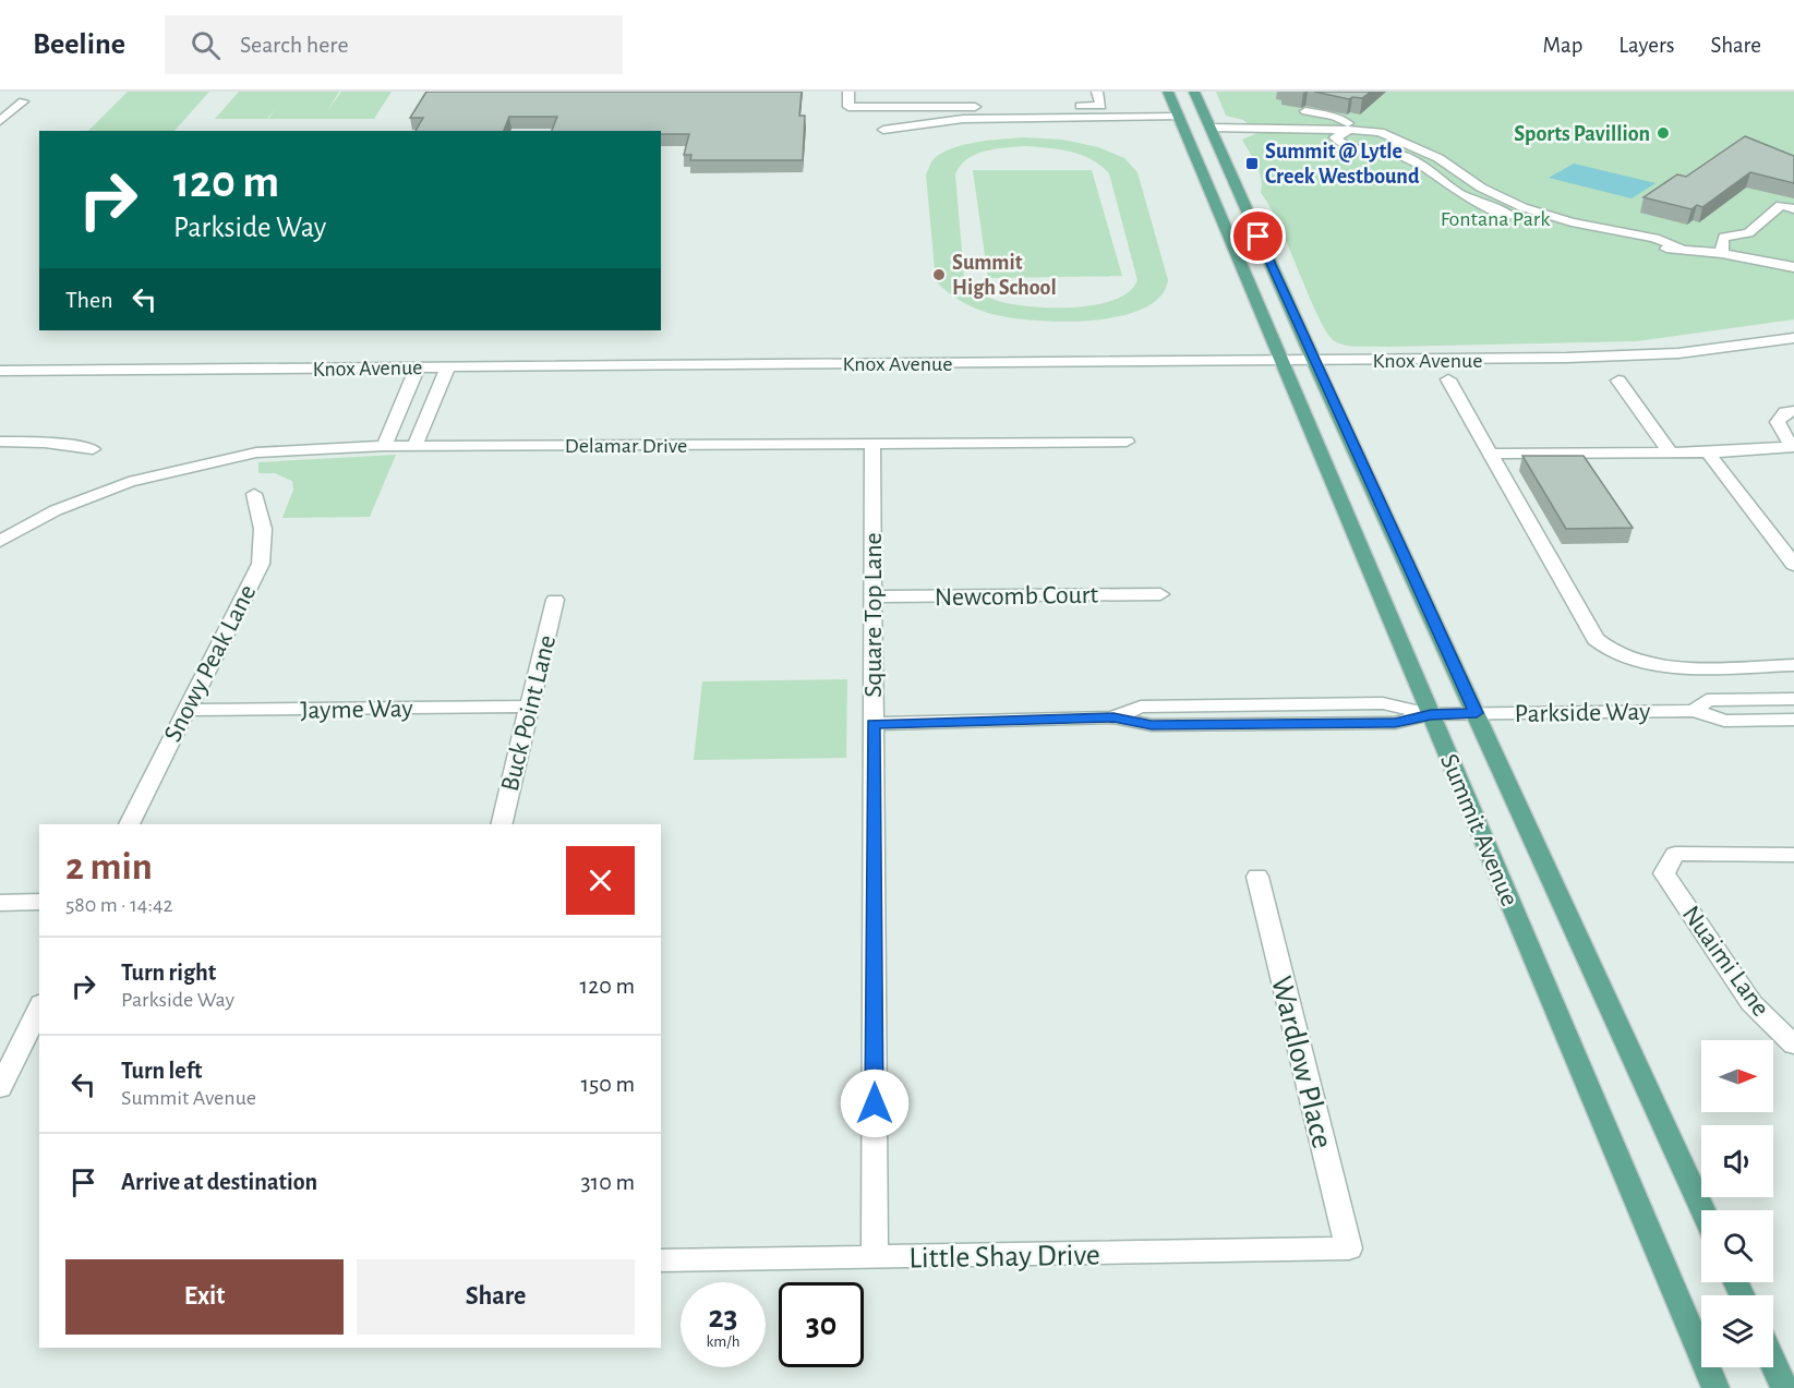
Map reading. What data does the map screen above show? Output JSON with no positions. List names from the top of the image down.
{
  "streets": {
    "main road": ["Summit Avenue"],
    "street": [
      "Knox Avenue",
      "Delamar Drive",
      "Newcomb Court",
      "Square Top Lane",
      "Snowy Peak Lane",
      "Jayme Way",
      "Parkside Way",
      "Buck Point Lane",
      "Nuaimi Lane",
      "Wardlow Place",
      "Little Shay Drive"
    ]
  },
  "crossings": [
    ["Knox Avenue", "Summit Avenue"],
    ["Delamar Drive", "Square Top Lane"],
    ["Newcomb Court", "Square Top Lane"],
    ["Square Top Lane", "Parkside Way"],
    ["Square Top Lane", "Little Shay Drive"],
    ["Snowy Peak Lane", "Jayme Way"],
    ["Jayme Way", "Buck Point Lane"],
    ["Parkside Way", "Summit Avenue"],
    ["Wardlow Place", "Little Shay Drive"]
  ],
  "parks": ["Fontana Park"],
  "places": {
    "other": ["Sports Pavillion", "Summit High School"],
    "transit": ["Summit @ Lytle Creek Westbound"]
  },
  "north": "right",
  "page": {
    "header": "Beeline",
    "search": "Search here",
    "nav": ["Map", "Layers", "Share"],
    "turn": ["120 m", "Parkside Way"],
    "then": "Then",
    "heading": ["2 min", "580 m · 14:42"],
    "list": [
      {
        "name": "Turn right",
        "note": "Parkside Way",
        "value": "120 m"
      },
      {
        "name": "Turn left",
        "note": "Summit Avenue",
        "value": "150 m"
      },
      {
        "name": "Arrive at destination",
        "value": "310 m"
      }
    ],
    "buttons": ["Exit", "Share"],
    "speed": "23 km/h",
    "limit": "30"
  }
}
